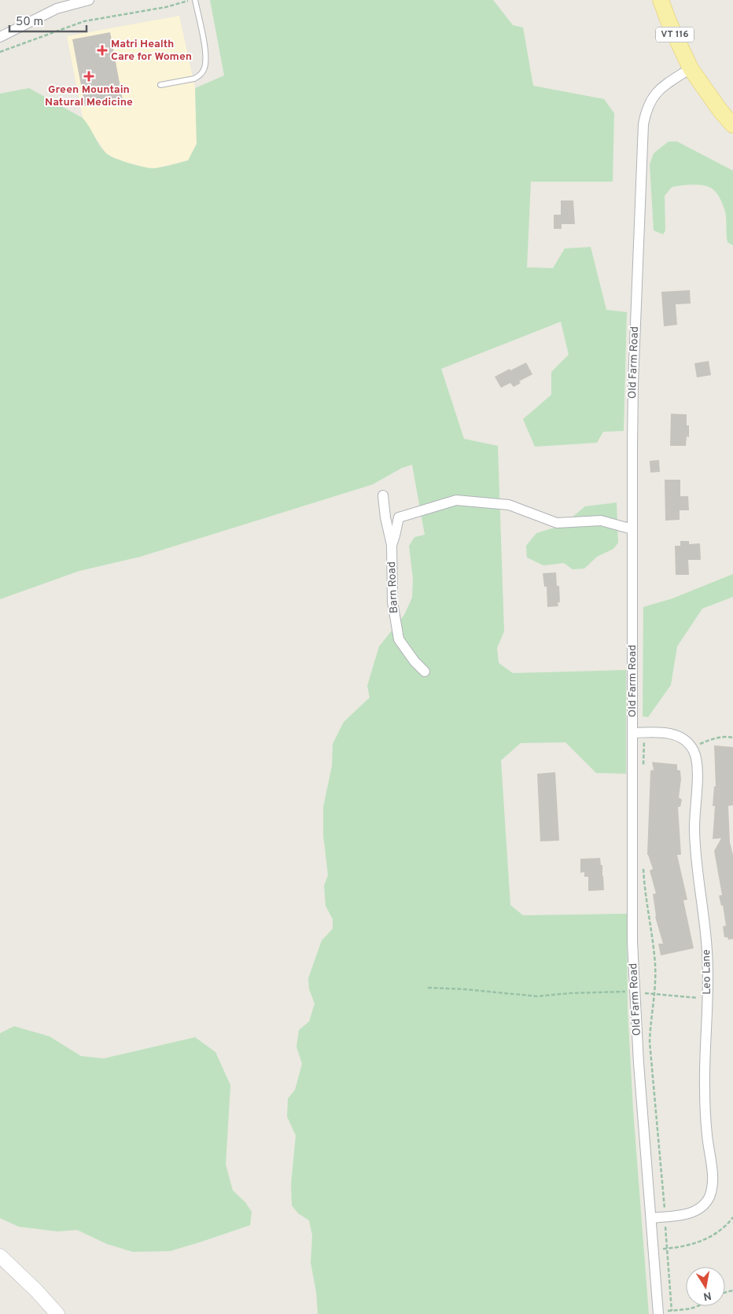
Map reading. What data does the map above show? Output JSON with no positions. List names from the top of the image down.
{
  "streets": {
    "main road": ["VT 116"],
    "street": ["Old Farm Road", "Barn Road", "Leo Lane"]
  },
  "crossings": [
    ["VT 116", "Old Farm Road"],
    ["Old Farm Road", "Leo Lane"]
  ],
  "places": {
    "health": ["Matri Health Care for Women", "Green Mountain Natural Medicine"]
  },
  "scale_bar": "50 m",
  "north": "bottom"
}
